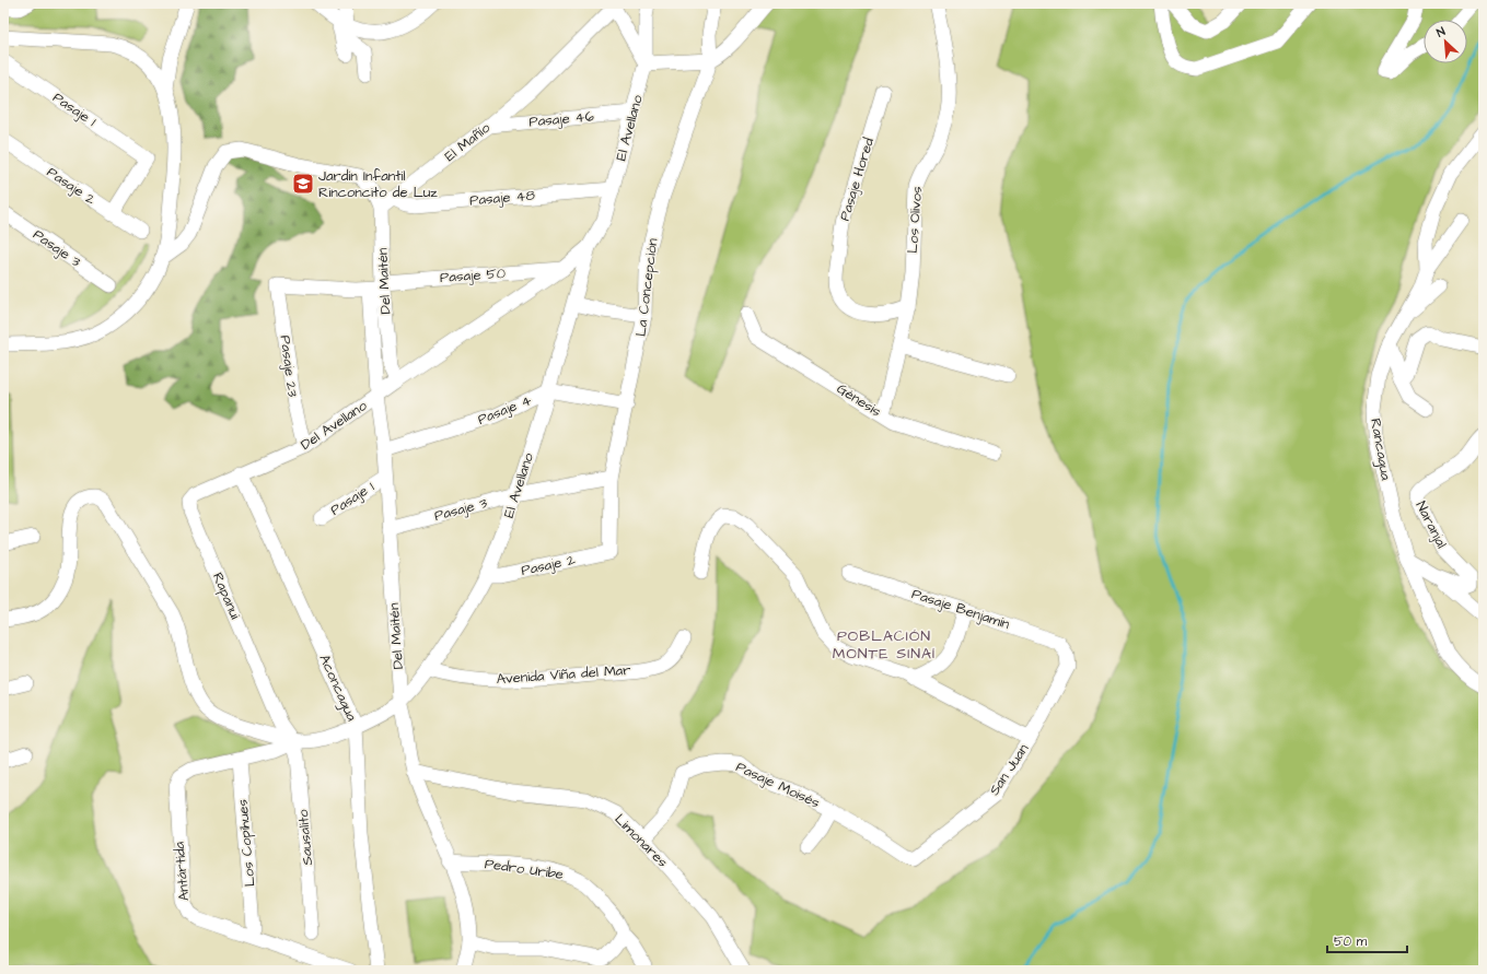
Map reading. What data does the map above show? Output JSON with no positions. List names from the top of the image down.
{
  "streets": {
    "street": [
      "Pasaje 1",
      "Pasaje 46",
      "El Avellano",
      "El Mañío",
      "Pasaje Hored",
      "Pasaje 2",
      "Pasaje 48",
      "Los Olivos",
      "Pasaje 3",
      "Pasaje 50",
      "Del Maitén",
      "La Concepción",
      "Pasaje 23",
      "Génesis",
      "Pasaje 4",
      "Del Avellano",
      "Rancagua",
      "Naranjal",
      "Rapanui",
      "Pasaje Benjamín",
      "Avenida Viña del Mar",
      "Aconcagua",
      "San Juan",
      "Pasaje Moisés",
      "Sausalito",
      "Limonares",
      "Los Copihues",
      "Pedro Uribe",
      "Antártida"
    ]
  },
  "crossings": [
    ["Pasaje 1", "Pasaje 2"],
    ["Pasaje 1", "Del Maitén"],
    ["Pasaje 46", "El Avellano"],
    ["Pasaje 46", "El Mañío"],
    ["El Avellano", "Pasaje 2"],
    ["El Avellano", "Pasaje 48"],
    ["El Avellano", "Pasaje 3"],
    ["El Avellano", "Pasaje 50"],
    ["El Avellano", "Del Maitén"],
    ["El Avellano", "Pasaje 4"],
    ["El Avellano", "Del Avellano"],
    ["El Avellano", "Avenida Viña del Mar"],
    ["El Mañío", "Pasaje 48"],
    ["El Mañío", "Del Maitén"],
    ["Pasaje Hored", "Los Olivos"],
    ["Pasaje 2", "La Concepción"],
    ["Los Olivos", "Génesis"],
    ["Pasaje 3", "Del Maitén"],
    ["Pasaje 3", "La Concepción"],
    ["Pasaje 50", "Del Maitén"],
    ["Pasaje 50", "Pasaje 23"],
    ["Del Maitén", "Pasaje 4"],
    ["Del Maitén", "Del Avellano"],
    ["Del Maitén", "Limonares"],
    ["Del Maitén", "Pedro Uribe"],
    ["La Concepción", "Pasaje 4"],
    ["Pasaje 23", "Del Avellano"],
    ["Del Avellano", "Rapanui"],
    ["Del Avellano", "Aconcagua"],
    ["Rancagua", "Naranjal"],
    ["Rapanui", "Aconcagua"],
    ["Rapanui", "Sausalito"],
    ["Rapanui", "Antártida"],
    ["Pasaje Benjamín", "San Juan"],
    ["San Juan", "Pasaje Moisés"],
    ["Pasaje Moisés", "Limonares"],
    ["Sausalito", "Antártida"],
    ["Los Copihues", "Antártida"]
  ],
  "districts": ["POBLACIÓN MONTE SINAÍ"],
  "places": {
    "school or university": ["Jardín Infantil Rinconcito de Luz"]
  },
  "scale_bar": "50 m",
  "north": "top left"
}
